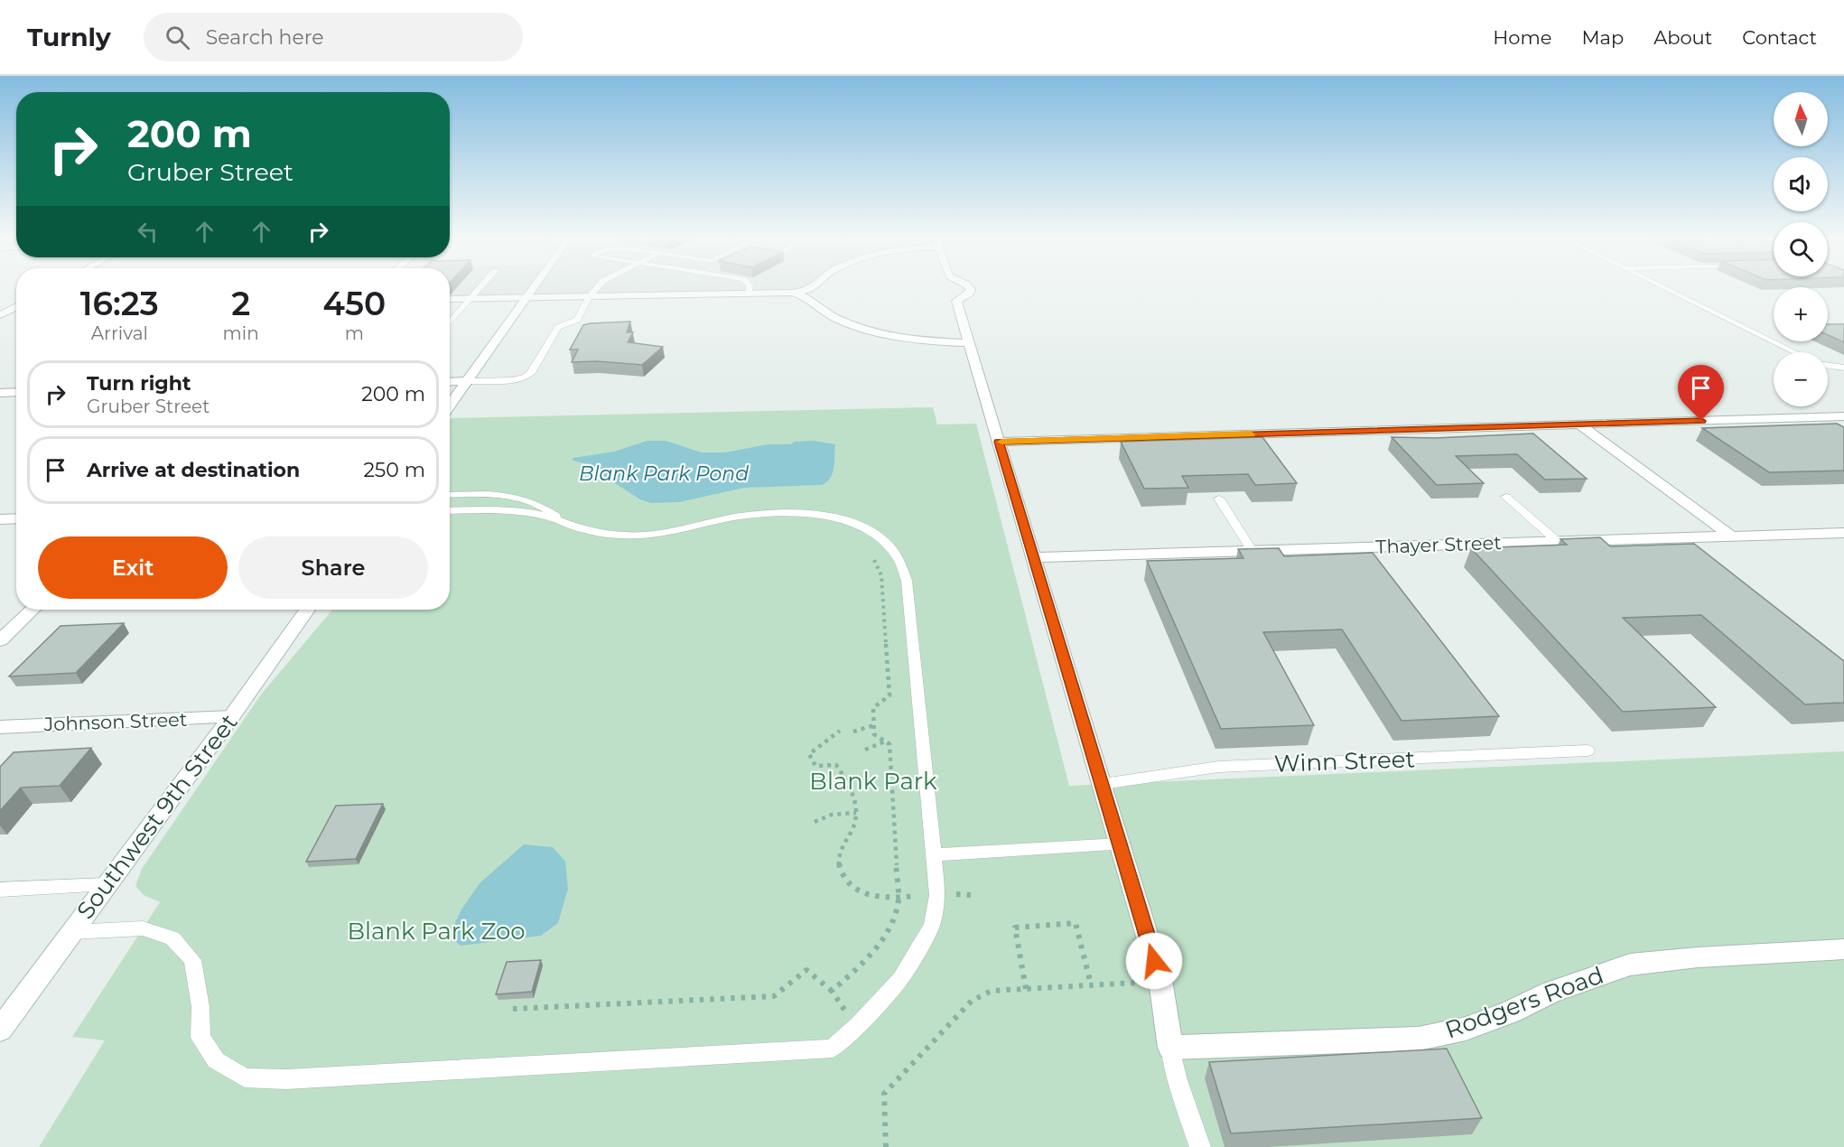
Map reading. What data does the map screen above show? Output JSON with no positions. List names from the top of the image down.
{
  "streets": {
    "street": [
      "Thayer Street",
      "Johnson Street",
      "Southwest 9th Street",
      "Rodgers Road"
    ],
    "lane": ["Winn Street"]
  },
  "crossings": [
    ["Johnson Street", "Southwest 9th Street"]
  ],
  "water": ["Blank Park Pond"],
  "parks": ["Blank Park", "Blank Park Zoo"],
  "north": "top",
  "page": {
    "header": "Turnly",
    "search": "Search here",
    "nav": [
      "Home",
      "Map",
      "About",
      "Contact"
    ],
    "map_buttons": ["+", "−"],
    "turn": ["200 m", "Gruber Street"],
    "eta": [
      "16:23",
      "Arrival",
      "2",
      "min",
      "450",
      "m"
    ],
    "list": [
      {
        "name": "Turn right",
        "note": "Gruber Street",
        "value": "200 m"
      },
      {
        "name": "Arrive at destination",
        "value": "250 m"
      }
    ],
    "buttons": ["Exit", "Share"]
  }
}
